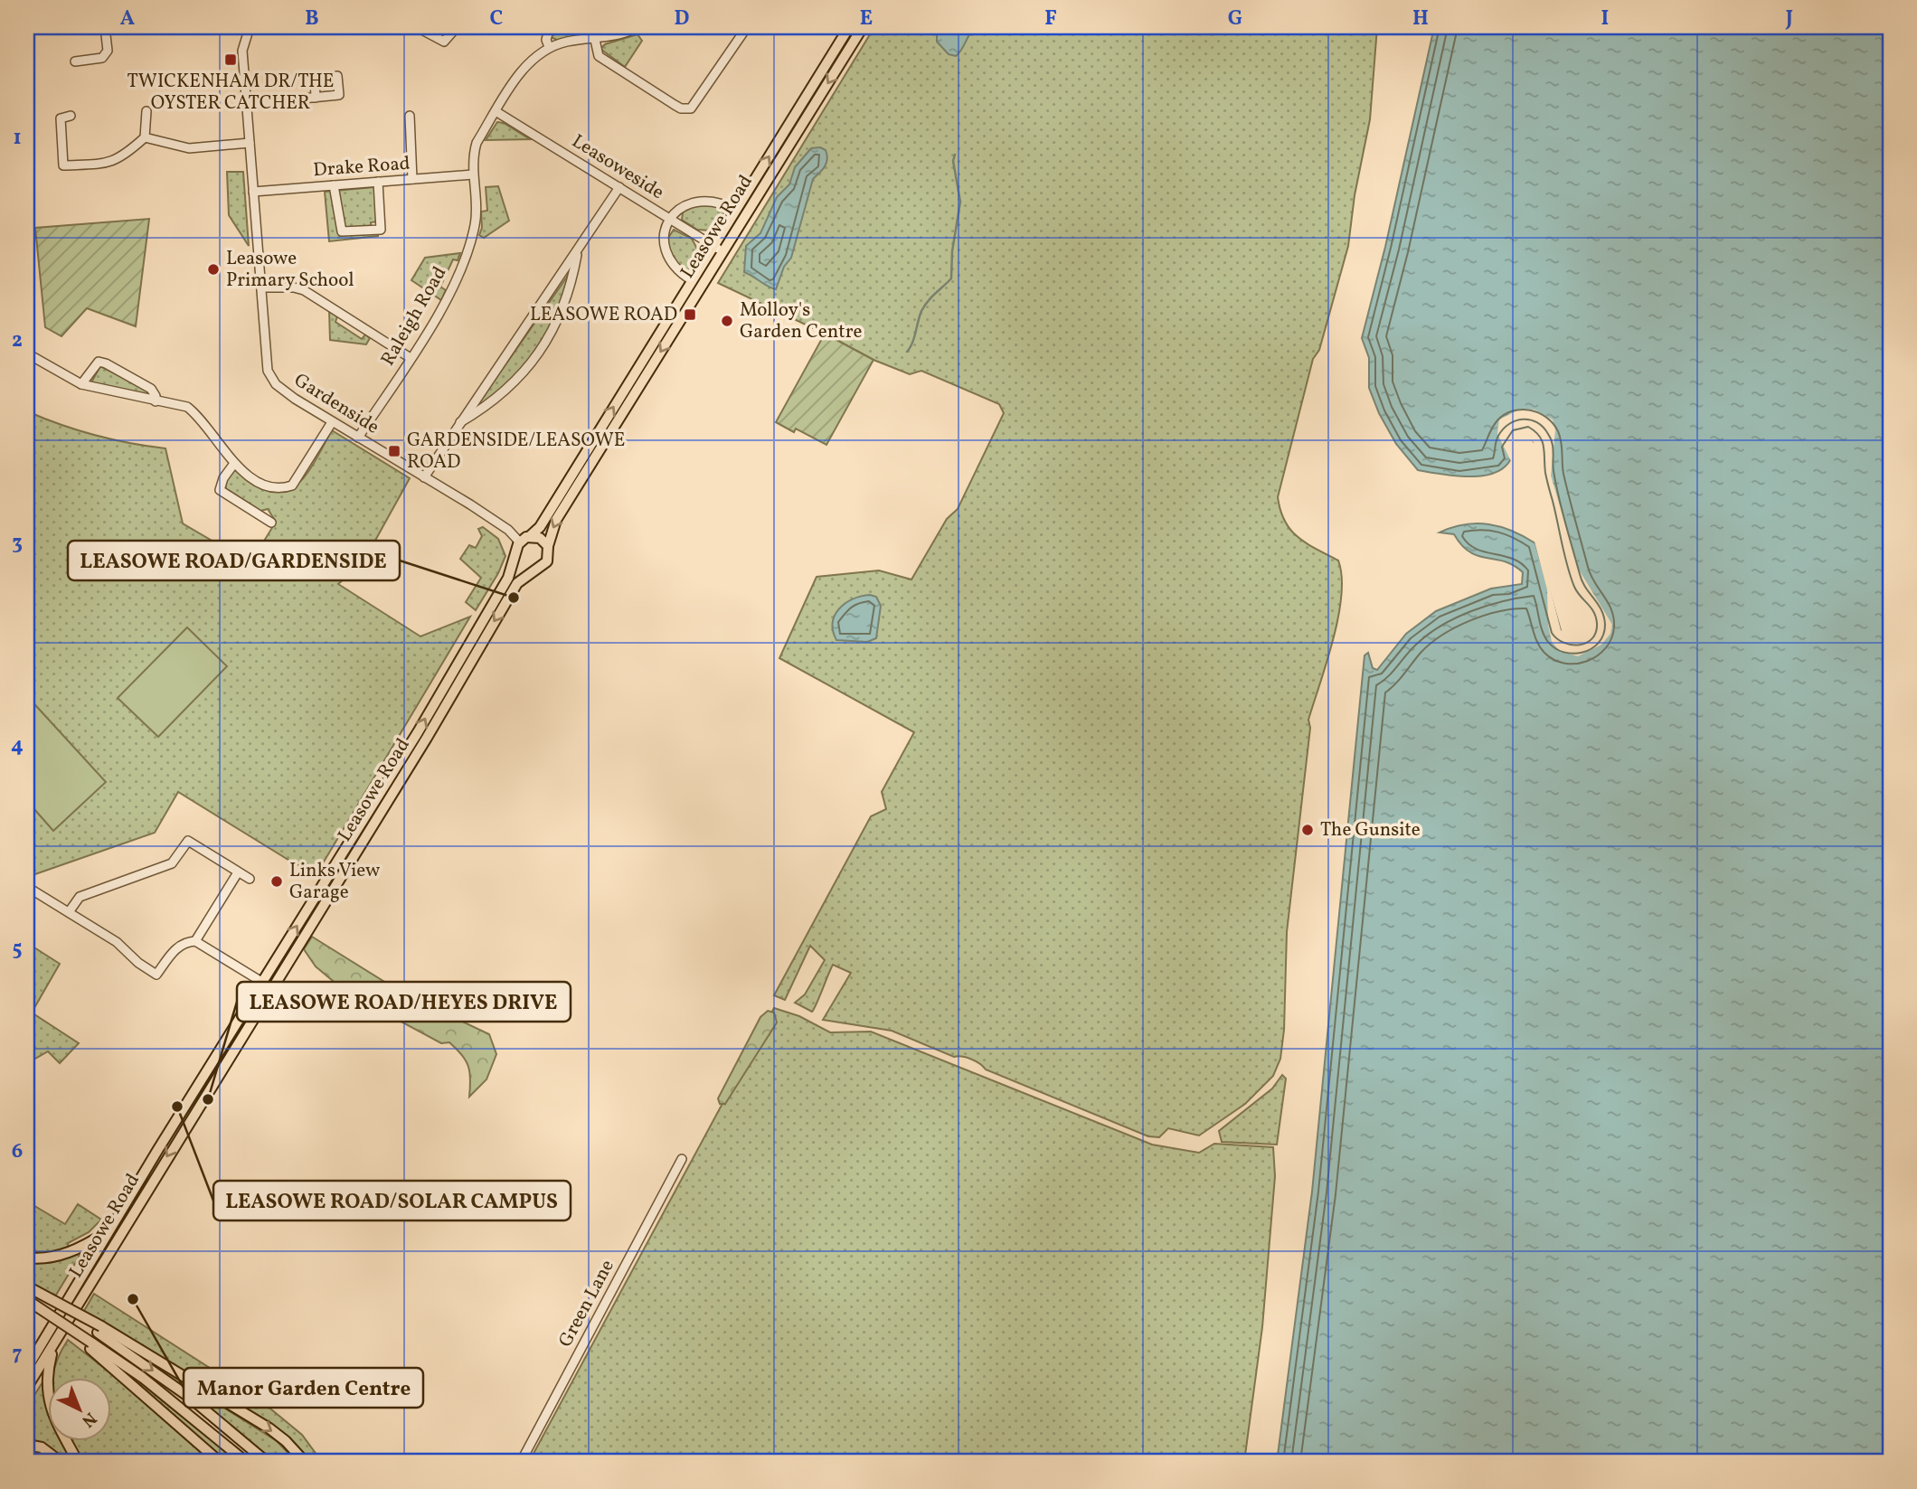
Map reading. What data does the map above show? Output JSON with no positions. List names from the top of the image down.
{
  "streets": {
    "main road": ["Leasowe Road"],
    "street": [
      "Drake Road",
      "Leasoweside",
      "Raleigh Road",
      "Gardenside",
      "Green Lane"
    ]
  },
  "crossings": [
    ["Drake Road", "Raleigh Road"],
    ["Leasoweside", "Leasowe Road"],
    ["Leasoweside", "Raleigh Road"],
    ["Leasowe Road", "Gardenside"],
    ["Raleigh Road", "Gardenside"]
  ],
  "places": {
    "transit": ["TWICKENHAM DR/THE OYSTER CATCHER", "LEASOWE ROAD", "GARDENSIDE/LEASOWE ROAD"],
    "other": [
      "Leasowe Primary School",
      "Molloy's Garden Centre",
      "LEASOWE ROAD/GARDENSIDE",
      "The Gunsite",
      "Links View Garage",
      "LEASOWE ROAD/HEYES DRIVE",
      "LEASOWE ROAD/SOLAR CAMPUS",
      "Manor Garden Centre"
    ]
  },
  "north": "bottom right",
  "grid": {
    "columns": [
      "A",
      "B",
      "C",
      "D",
      "E",
      "F",
      "G",
      "H",
      "I",
      "J"
    ],
    "rows": [
      "1",
      "2",
      "3",
      "4",
      "5",
      "6",
      "7"
    ]
  }
}
